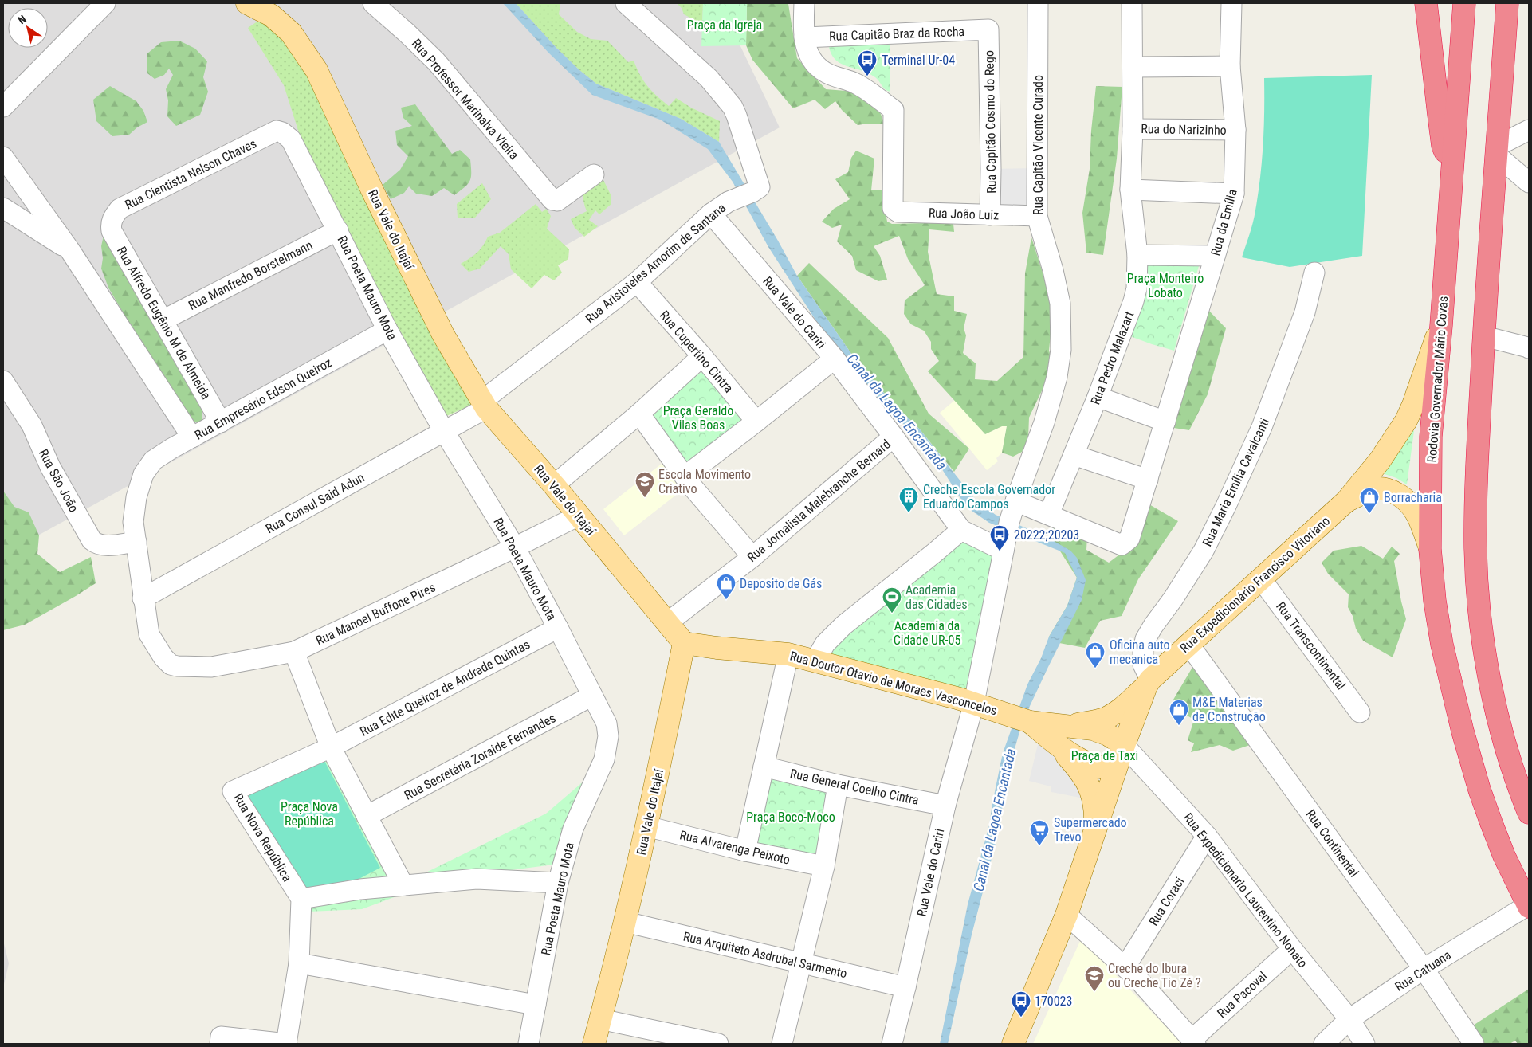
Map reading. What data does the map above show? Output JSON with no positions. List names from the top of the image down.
{
  "streets": {
    "highway": ["Rodovia Governador Mário Covas"],
    "main road": ["Rua Vale do Itajaí", "Rua Expedicionário Francisco Vitoriano", "Rua Doutor Otavio de Moraes Vasconcelos"],
    "street": [
      "Rua Capitão Braz da Rocha",
      "Rua Professor Marinalva Vieira",
      "Rua Capitão Cosmo do Rego",
      "Rua do Narizinho",
      "Rua Capitão Vicente Curado",
      "Rua Cientista Nelson Chaves",
      "Rua João Luiz",
      "Rua da Emília",
      "Rua Aristoteles Amorim de Santana",
      "Rua Manfredo Borstelmann",
      "Rua Poeta Mauro Mota",
      "Rua Vale do Cariri",
      "Rua Alfredo Eugênio M de Almeida",
      "Rua Cupertino Cintra",
      "Rua Pedro Malazart",
      "Rua Empresário Edson Queiroz",
      "Rua São João",
      "Rua Maria Emília Cavalcanti",
      "Rua Jornalista Malebranche Bernard",
      "Rua Consul Said Adun",
      "Rua Manoel Buffone Pires",
      "Rua Transcontinental",
      "Rua Edite Queiroz de Andrade Quintas",
      "Rua Secretária Zoraide Fernandes",
      "Rua General Coelho Cintra",
      "Rua Nova República",
      "Rua Continental",
      "Rua Alvarenga Peixoto",
      "Rua Expedicionario Laurentino Nonato",
      "Rua Coraci",
      "Rua Arquiteto Asdrubal Sarmento",
      "Rua Catuana",
      "Rua Pacoval"
    ]
  },
  "crossings": [
    ["Rua Capitão Braz da Rocha", "Rua Capitão Cosmo do Rego"],
    ["Rua Capitão Braz da Rocha", "Rua João Luiz"],
    ["Rua Capitão Cosmo do Rego", "Rua João Luiz"],
    ["Rua do Narizinho", "Rua da Emília"],
    ["Rua do Narizinho", "Rua Pedro Malazart"],
    ["Rua Capitão Vicente Curado", "Rua João Luiz"],
    ["Rua Capitão Vicente Curado", "Rua da Emília"],
    ["Rua Capitão Vicente Curado", "Rua Vale do Cariri"],
    ["Rua Capitão Vicente Curado", "Rua Doutor Otavio de Moraes Vasconcelos"],
    ["Rua Cientista Nelson Chaves", "Rua Poeta Mauro Mota"],
    ["Rua Cientista Nelson Chaves", "Rua Alfredo Eugênio M de Almeida"],
    ["Rua da Emília", "Rua Pedro Malazart"],
    ["Rua Vale do Itajaí", "Rua Aristoteles Amorim de Santana"],
    ["Rua Vale do Itajaí", "Rua Jornalista Malebranche Bernard"],
    ["Rua Vale do Itajaí", "Rua Consul Said Adun"],
    ["Rua Vale do Itajaí", "Rua Manoel Buffone Pires"],
    ["Rua Vale do Itajaí", "Rua Doutor Otavio de Moraes Vasconcelos"],
    ["Rua Vale do Itajaí", "Rua Alvarenga Peixoto"],
    ["Rua Vale do Itajaí", "Rua Arquiteto Asdrubal Sarmento"],
    ["Rua Aristoteles Amorim de Santana", "Rua Vale do Cariri"],
    ["Rua Aristoteles Amorim de Santana", "Rua Cupertino Cintra"],
    ["Rua Aristoteles Amorim de Santana", "Rua Consul Said Adun"],
    ["Rua Manfredo Borstelmann", "Rua Poeta Mauro Mota"],
    ["Rua Manfredo Borstelmann", "Rua Alfredo Eugênio M de Almeida"],
    ["Rua Poeta Mauro Mota", "Rua Empresário Edson Queiroz"],
    ["Rua Poeta Mauro Mota", "Rua Consul Said Adun"],
    ["Rua Poeta Mauro Mota", "Rua Manoel Buffone Pires"],
    ["Rua Poeta Mauro Mota", "Rua Edite Queiroz de Andrade Quintas"],
    ["Rua Poeta Mauro Mota", "Rua Secretária Zoraide Fernandes"],
    ["Rua Vale do Cariri", "Rua Jornalista Malebranche Bernard"],
    ["Rua Vale do Cariri", "Rua Doutor Otavio de Moraes Vasconcelos"],
    ["Rua Vale do Cariri", "Rua General Coelho Cintra"],
    ["Rua Vale do Cariri", "Rua Arquiteto Asdrubal Sarmento"],
    ["Rua Alfredo Eugênio M de Almeida", "Rua Empresário Edson Queiroz"],
    ["Rodovia Governador Mário Covas", "Rua Expedicionário Francisco Vitoriano"],
    ["Rodovia Governador Mário Covas", "Rua Catuana"],
    ["Rua Empresário Edson Queiroz", "Rua São João"],
    ["Rua Maria Emília Cavalcanti", "Rua Expedicionário Francisco Vitoriano"],
    ["Rua Consul Said Adun", "Rua Manoel Buffone Pires"],
    ["Rua Expedicionário Francisco Vitoriano", "Rua Transcontinental"],
    ["Rua Expedicionário Francisco Vitoriano", "Rua Doutor Otavio de Moraes Vasconcelos"],
    ["Rua Expedicionário Francisco Vitoriano", "Rua Continental"],
    ["Rua Expedicionário Francisco Vitoriano", "Rua Expedicionario Laurentino Nonato"],
    ["Rua Doutor Otavio de Moraes Vasconcelos", "Rua Expedicionario Laurentino Nonato"],
    ["Rua Edite Queiroz de Andrade Quintas", "Rua Nova República"],
    ["Rua Continental", "Rua Catuana"],
    ["Rua Expedicionario Laurentino Nonato", "Rua Coraci"],
    ["Rua Expedicionario Laurentino Nonato", "Rua Catuana"],
    ["Rua Expedicionario Laurentino Nonato", "Rua Pacoval"]
  ],
  "water": ["Canal da Lagoa Encantada"],
  "parks": [
    "Praça da Igreja",
    "Praça Monteiro Lobato",
    "Praça Geraldo Vilas Boas",
    "Academia da Cidade UR-05",
    "Praça de Taxi",
    "Praça Nova República",
    "Praça Boco-Moco"
  ],
  "places": {
    "bus stop": ["Terminal Ur-04", "20222;20203", "170023"],
    "school or university": ["Escola Movimento Criativo", "Creche do Ibura ou Creche Tio Zé ?"],
    "building": ["Creche Escola Governador Eduardo Campos"],
    "shop": [
      "Borracharia",
      "Deposito de Gás",
      "Oficina auto mecanica",
      "M&E Materias de Construção"
    ],
    "sports": ["Academia das Cidades"],
    "supermarket": ["Supermercado Trevo"]
  },
  "north": "top left"
}
